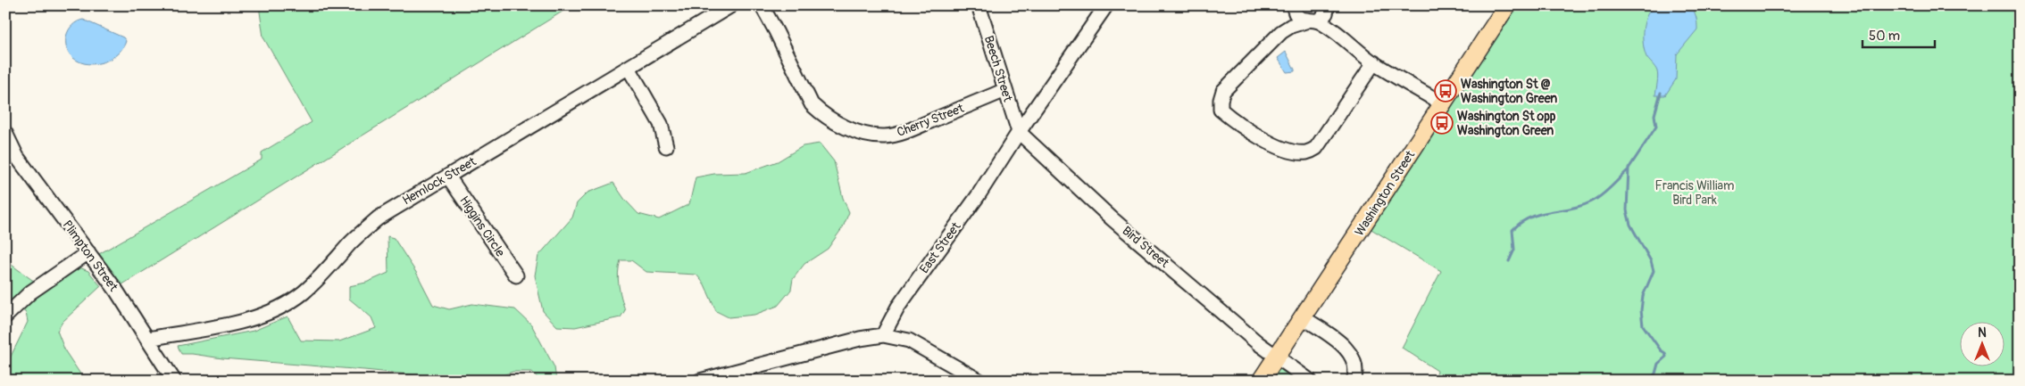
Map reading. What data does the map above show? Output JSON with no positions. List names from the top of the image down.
{
  "streets": {
    "main road": ["Washington Street"],
    "street": [
      "Beech Street",
      "Cherry Street",
      "Hemlock Street",
      "Higgins Circle",
      "Bird Street",
      "East Street",
      "Plimpton Street"
    ]
  },
  "crossings": [
    ["Beech Street", "Cherry Street"],
    ["Beech Street", "Bird Street"],
    ["Beech Street", "East Street"],
    ["Hemlock Street", "Higgins Circle"],
    ["Hemlock Street", "Plimpton Street"],
    ["Washington Street", "Bird Street"],
    ["Bird Street", "East Street"]
  ],
  "parks": ["Francis William Bird Park"],
  "places": {
    "bus stop": ["Washington St @ Washington Green", "Washington St opp Washington Green"]
  },
  "scale_bar": "50 m",
  "north": "top"
}
